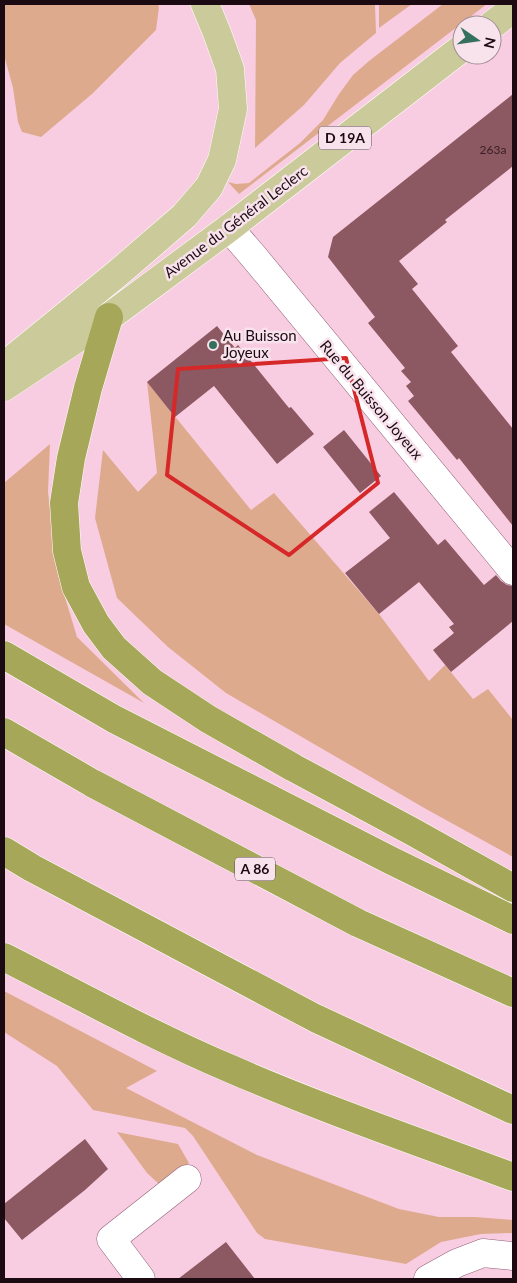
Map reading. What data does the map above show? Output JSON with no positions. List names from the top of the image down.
{
  "streets": {
    "highway": ["A 86"],
    "main road": ["D 19A", "Avenue du Général Leclerc"],
    "street": ["Rue du Buisson Joyeux"]
  },
  "crossings": [
    ["Avenue du Général Leclerc", "Rue du Buisson Joyeux"]
  ],
  "places": ["Au Buisson Joyeux"],
  "house_numbers": ["263a"],
  "north": "right"
}
